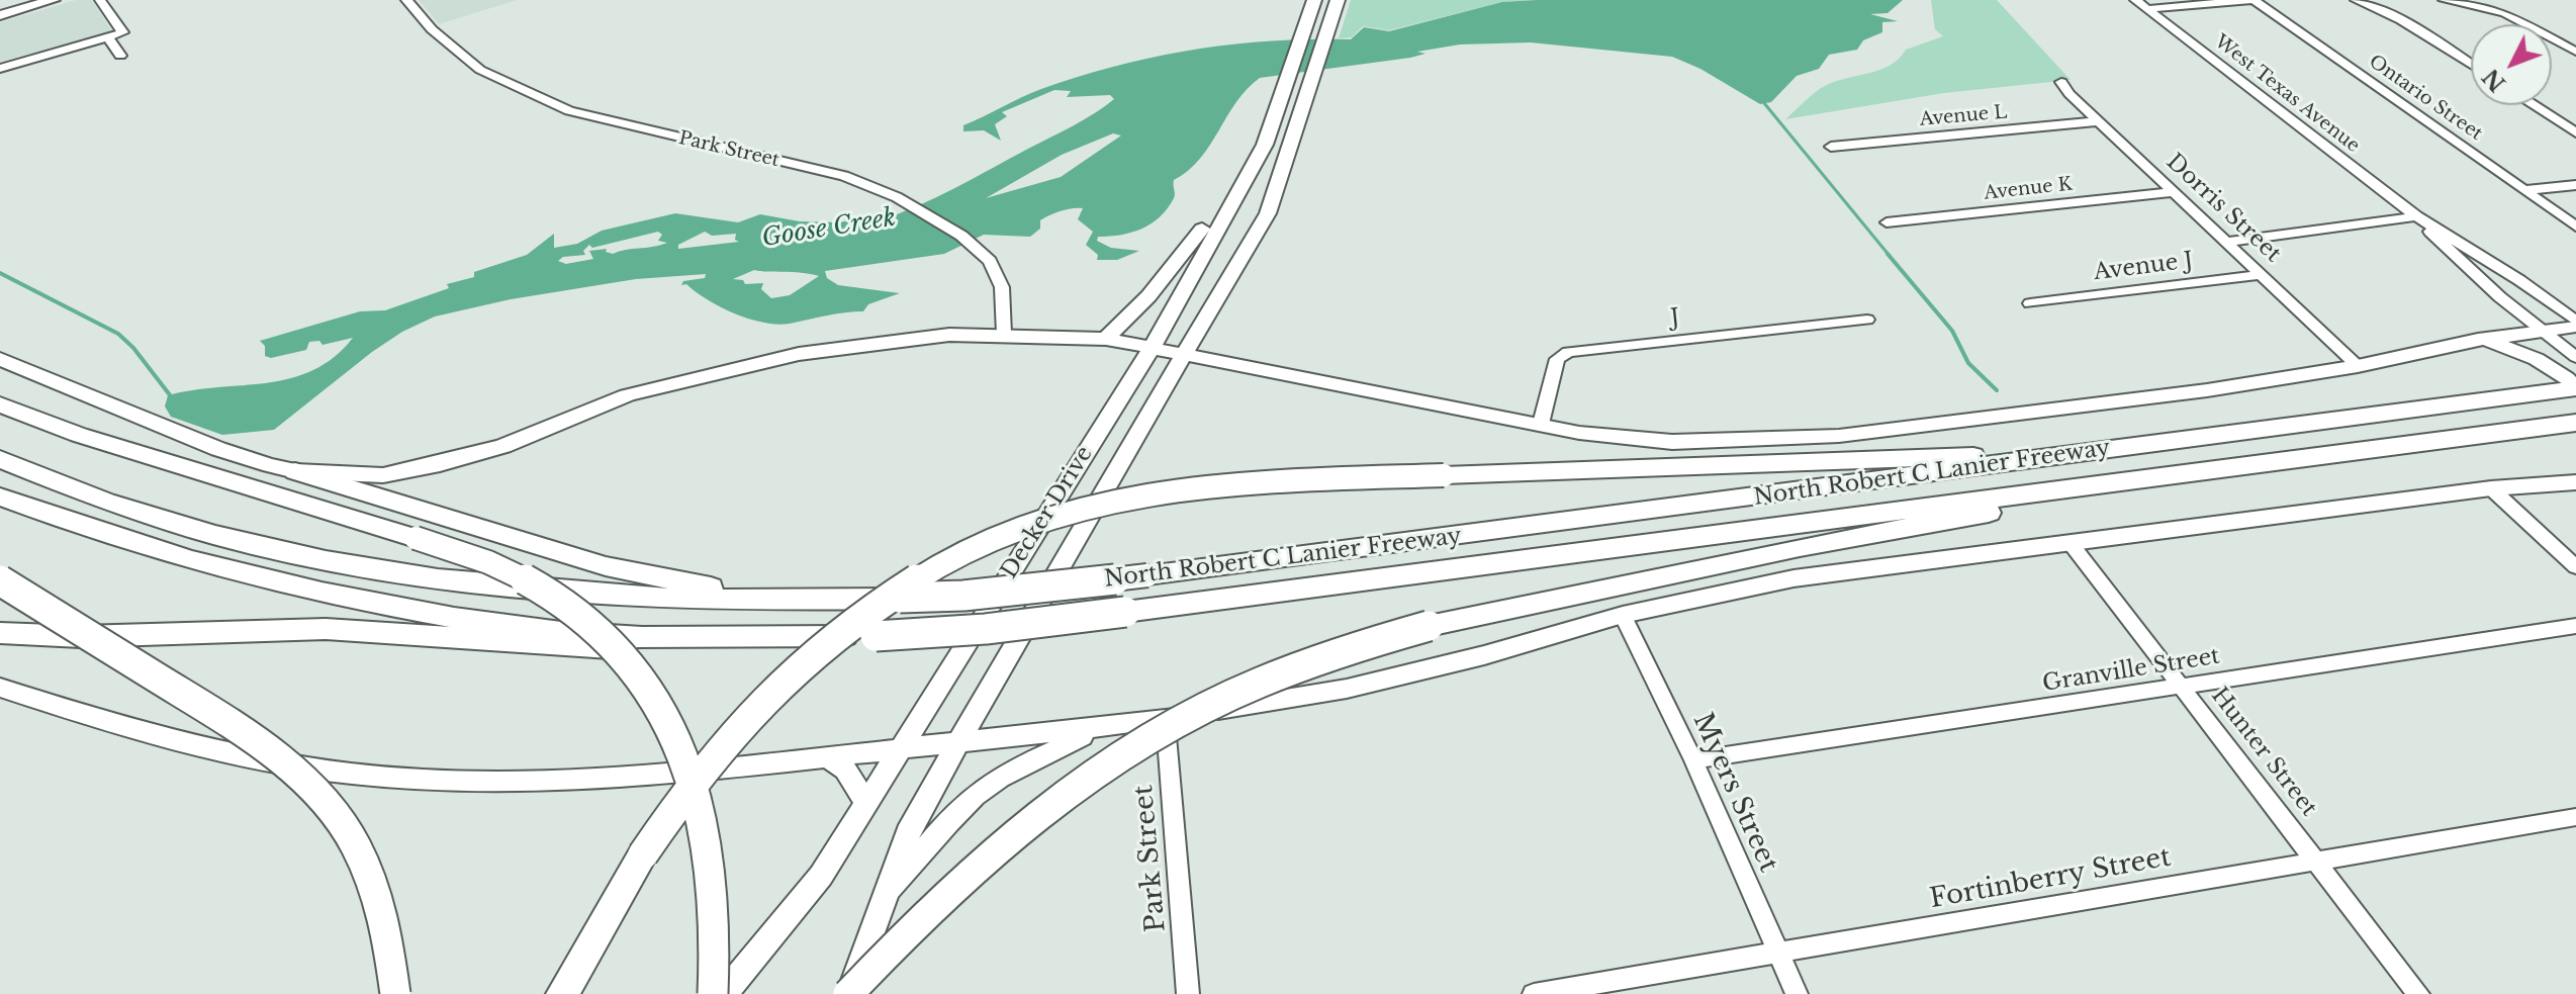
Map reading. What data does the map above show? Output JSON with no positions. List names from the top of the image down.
{
  "streets": {
    "highway": ["North Robert C Lanier Freeway"],
    "main road": ["Decker Drive"],
    "street": [
      "West Texas Avenue",
      "Ontario Street",
      "Avenue L",
      "Park Street",
      "Avenue K",
      "Dorris Street",
      "Avenue J",
      "J",
      "Granville Street",
      "Hunter Street",
      "Myers Street",
      "Fortinberry Street"
    ]
  },
  "crossings": [
    ["Avenue L", "Dorris Street"],
    ["Avenue K", "Dorris Street"],
    ["Dorris Street", "Avenue J"],
    ["Granville Street", "Hunter Street"],
    ["Granville Street", "Myers Street"],
    ["Hunter Street", "Fortinberry Street"],
    ["Myers Street", "Fortinberry Street"]
  ],
  "water": ["Goose Creek"],
  "north": "bottom left"
}
